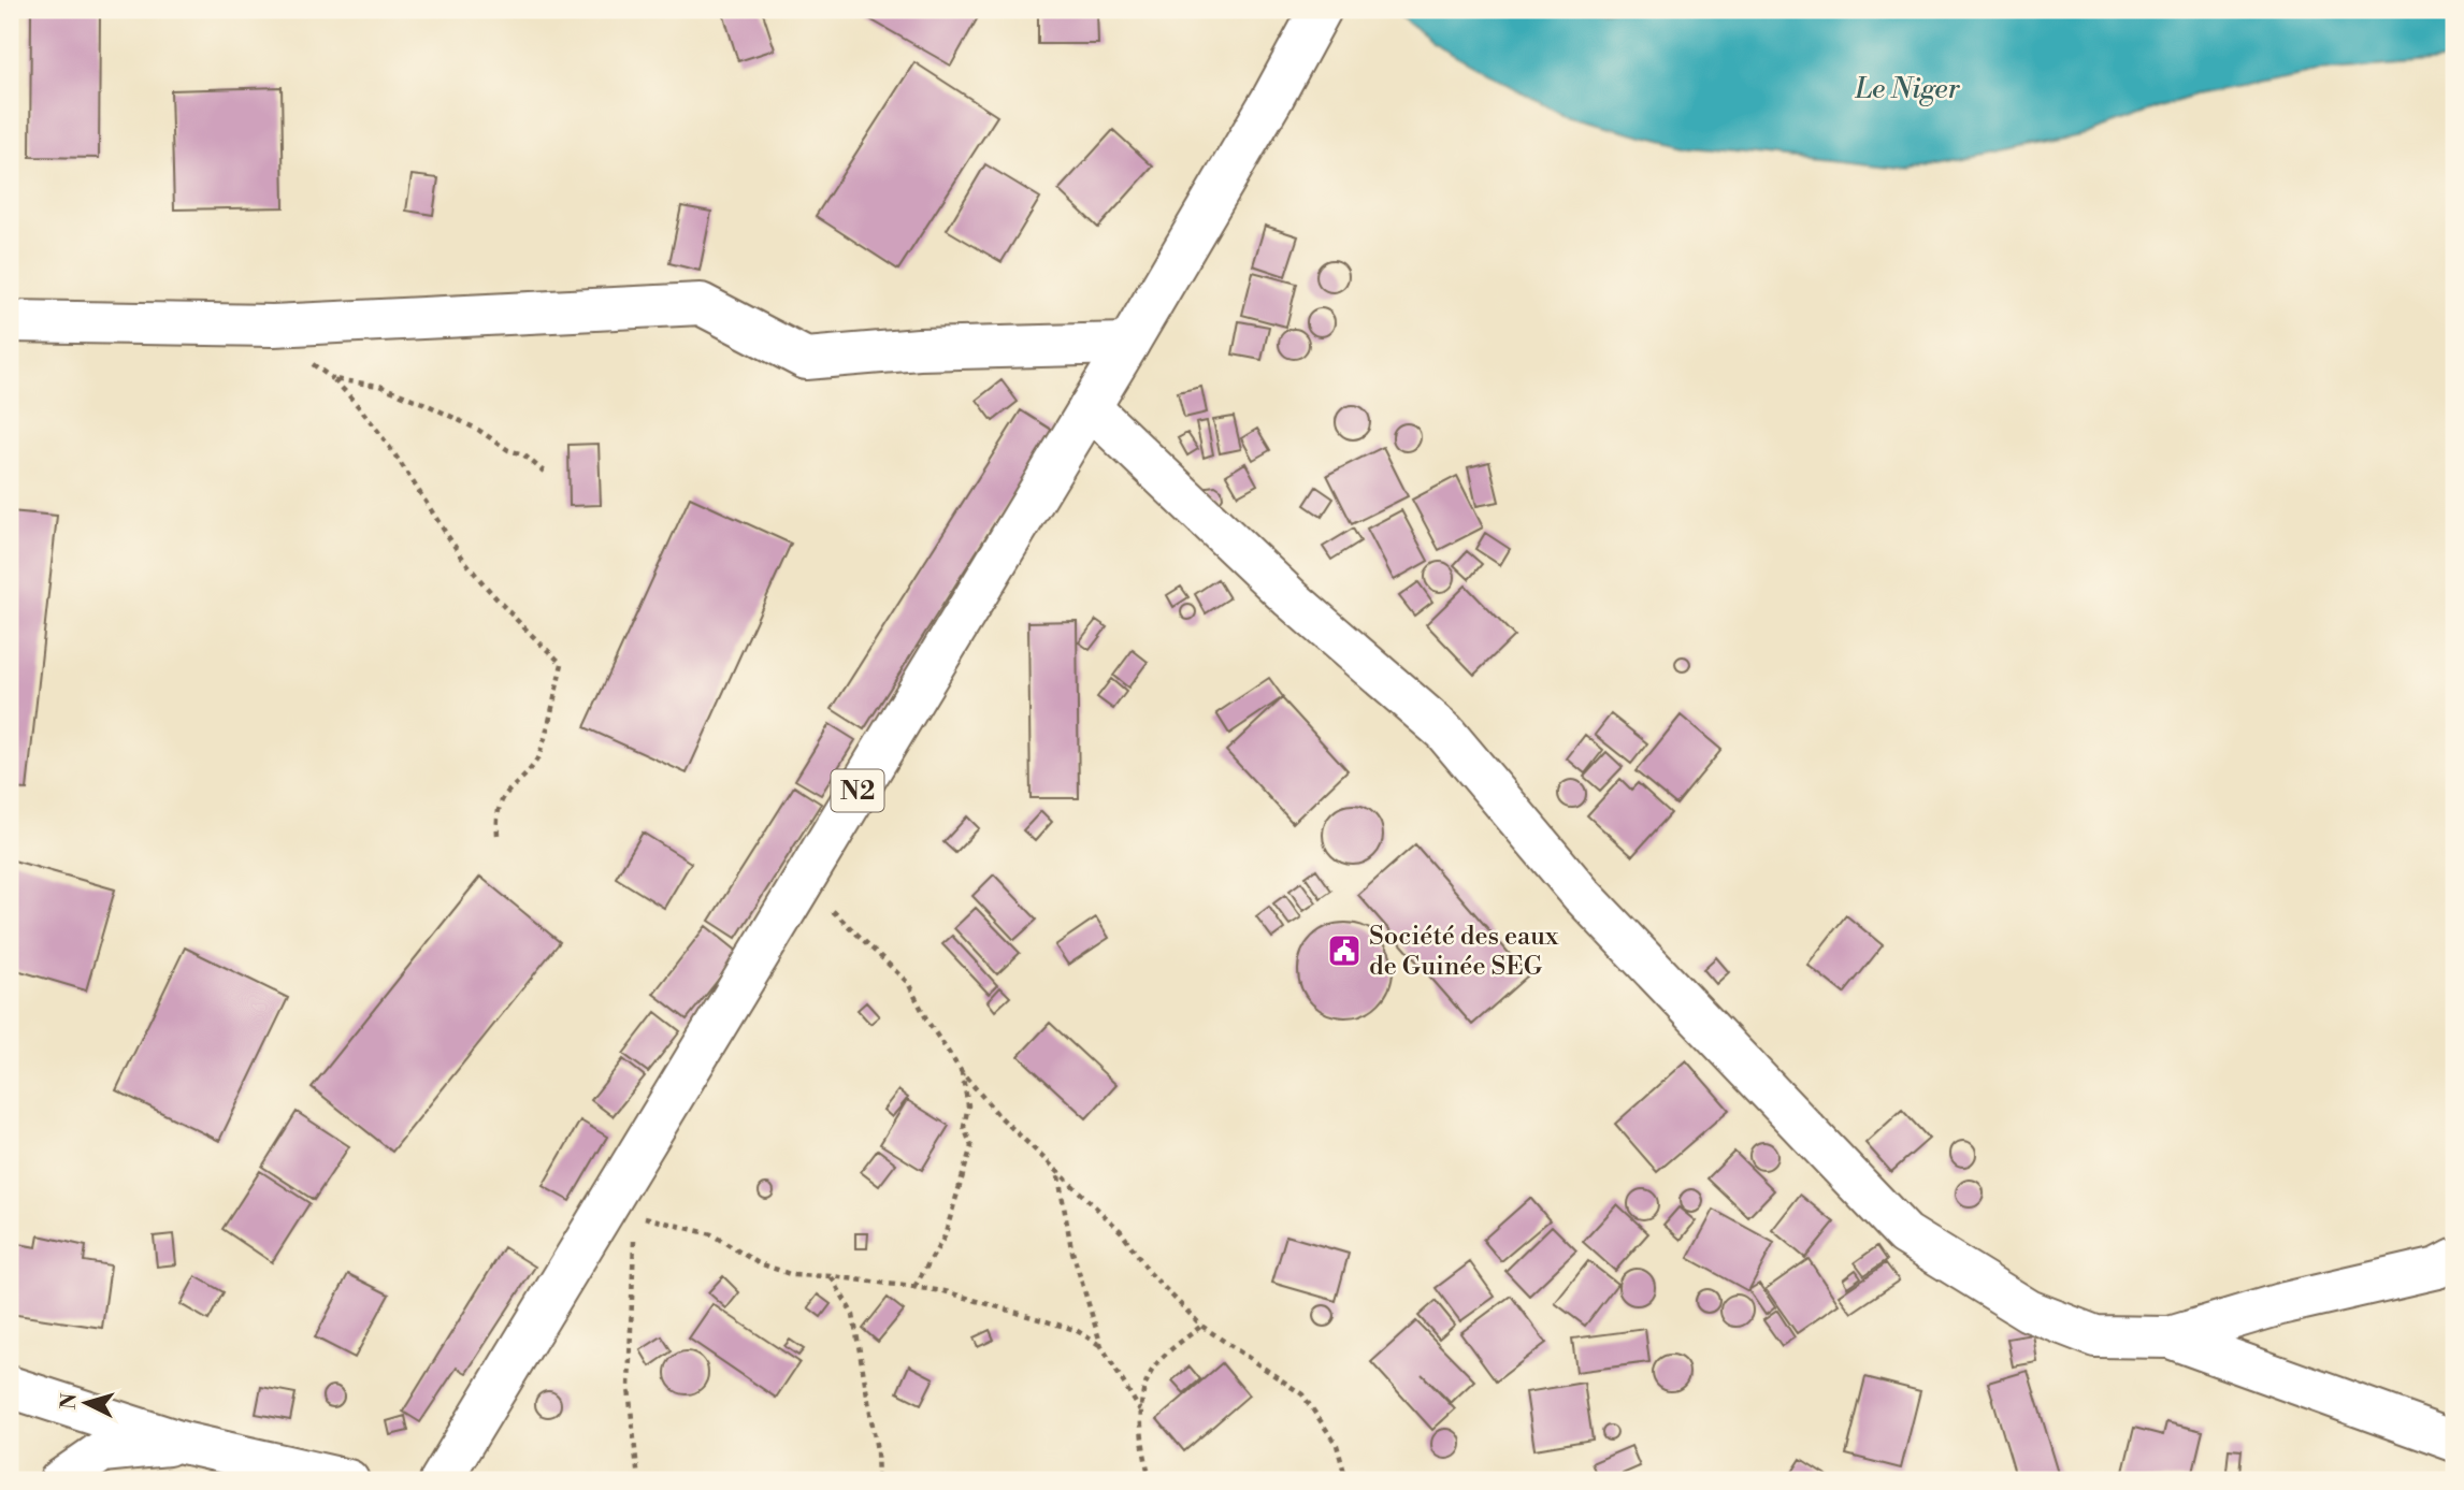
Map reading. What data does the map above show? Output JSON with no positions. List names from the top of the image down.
{
  "streets": {
    "main road": ["N2"]
  },
  "water": ["Le Niger"],
  "places": {
    "public building": ["Société des eaux de Guinée SEG"]
  },
  "north": "left"
}
